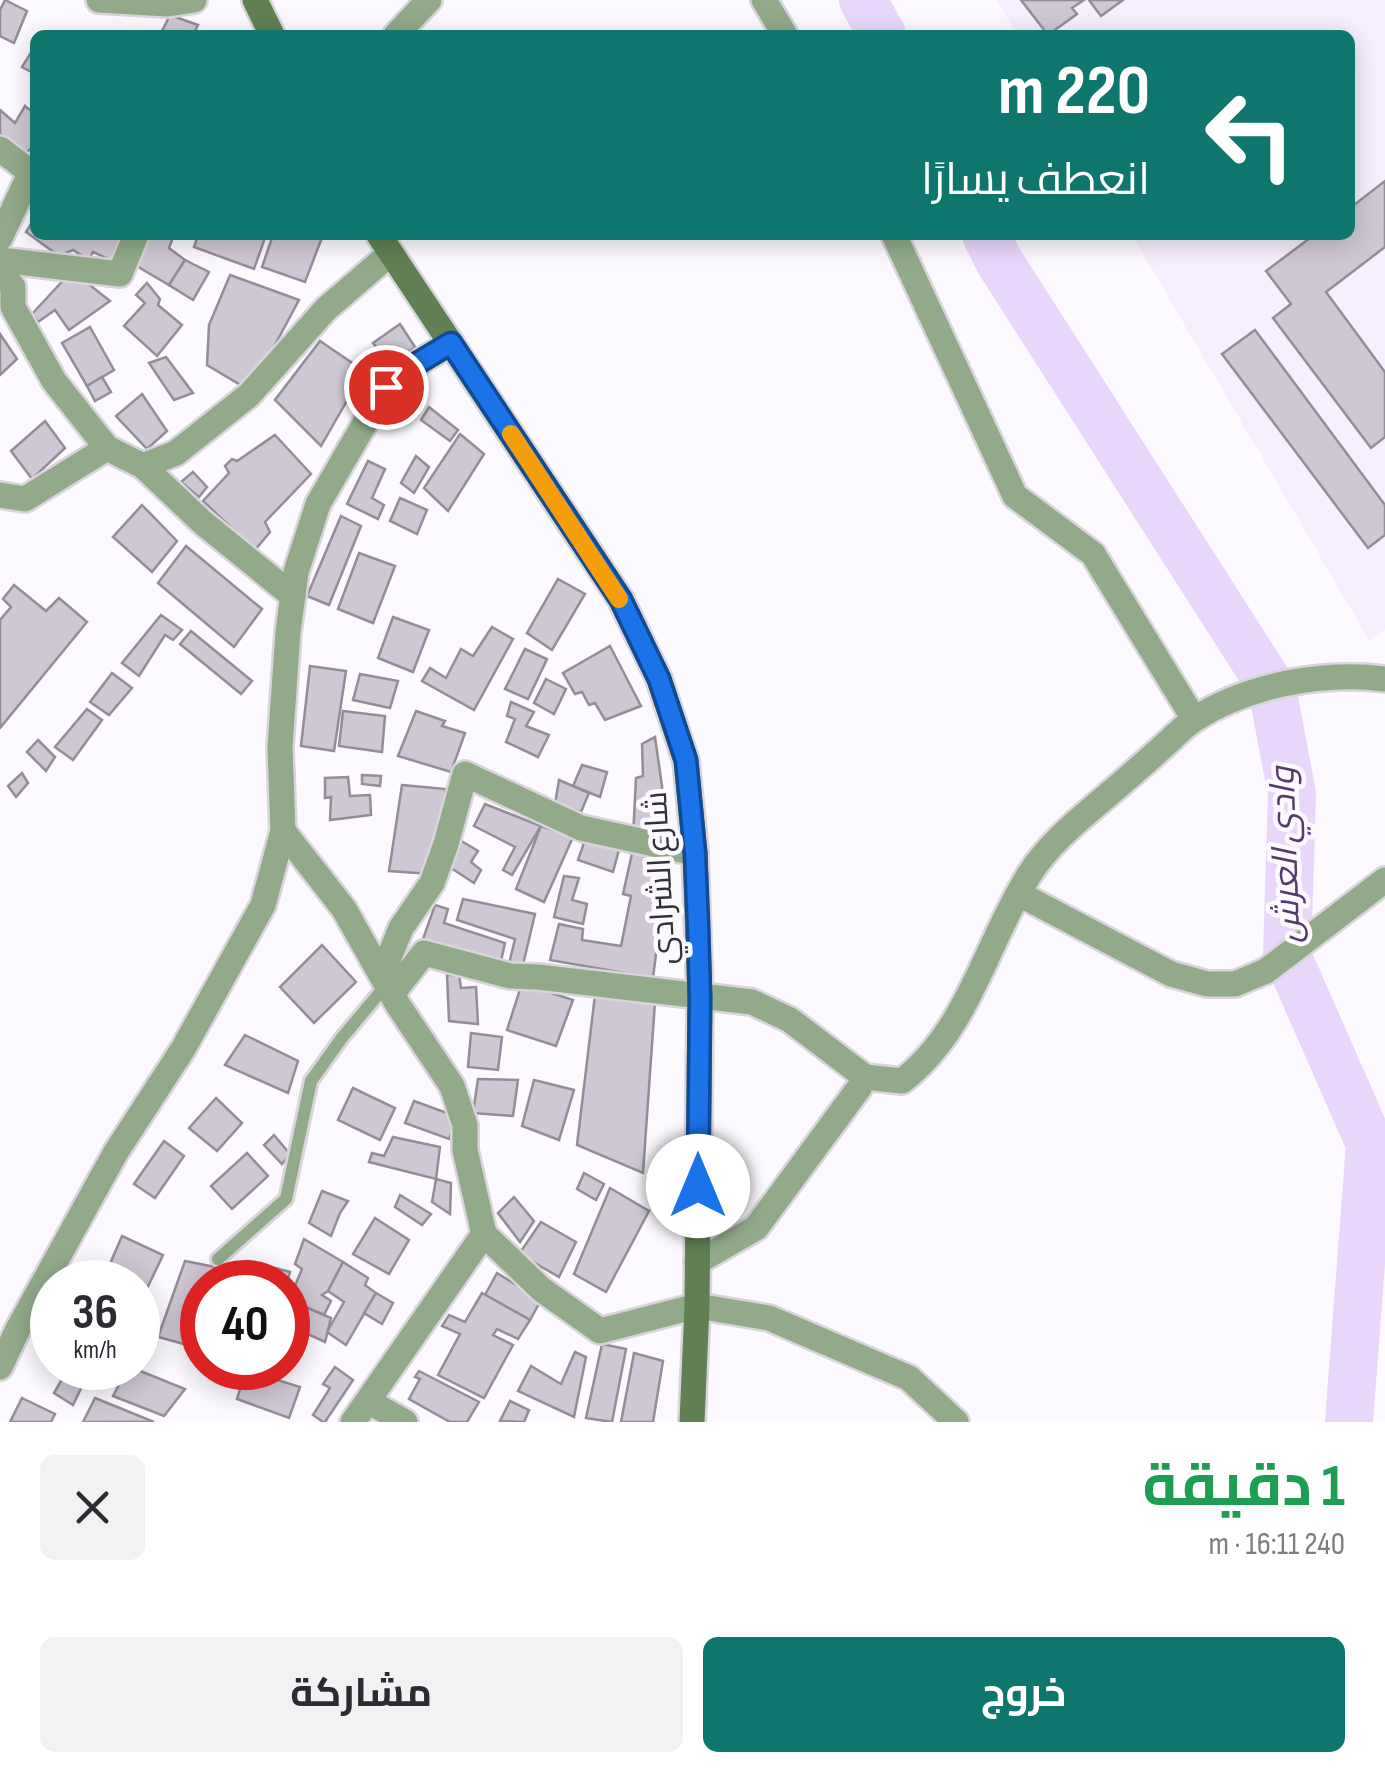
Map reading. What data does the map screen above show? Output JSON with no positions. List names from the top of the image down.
{
  "streets": {
    "street": ["شارع الشرادي"]
  },
  "water": ["وادي العرش"],
  "page": {
    "turn": ["220 m", "انعطف يسارًا"],
    "speed": "36 km/h",
    "limit": "40",
    "heading": ["1 دقيقة", "240 m · 16:11"],
    "buttons": ["خروج", "مشاركة"]
  }
}
